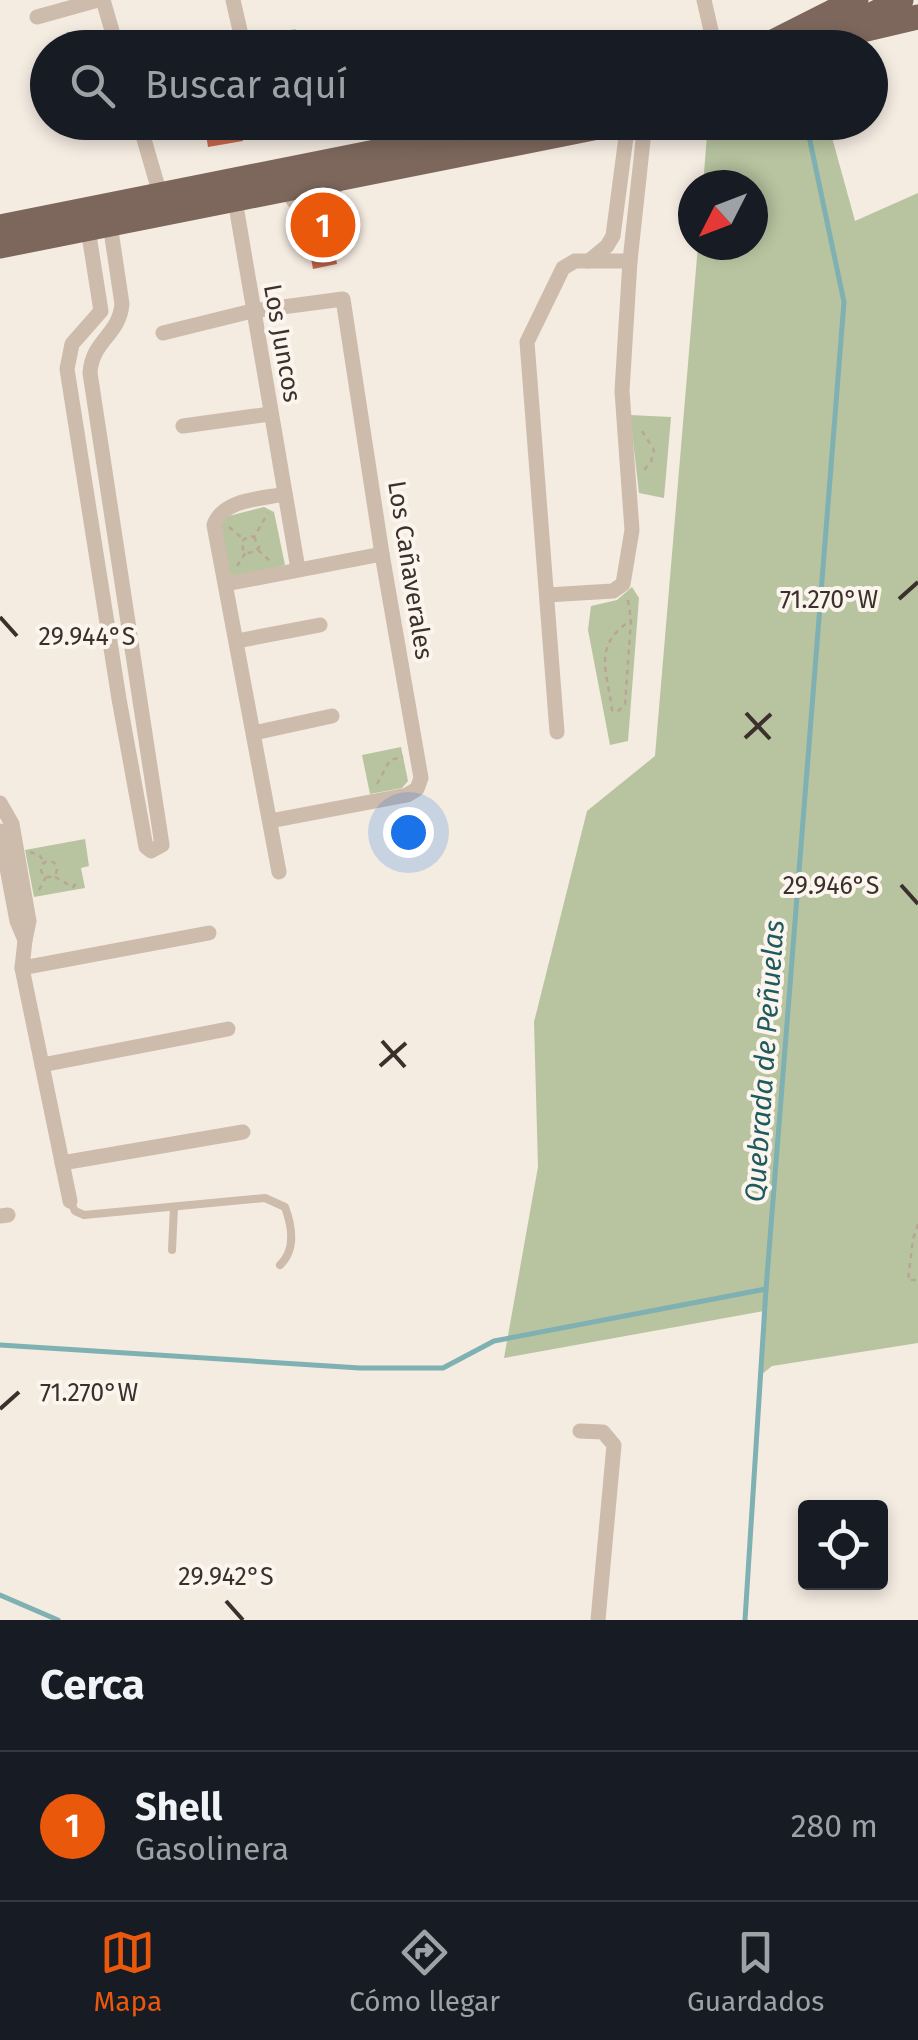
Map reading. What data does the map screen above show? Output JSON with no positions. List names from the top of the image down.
{
  "streets": {
    "street": ["Los Juncos", "Los Cañaverales"]
  },
  "crossings": [
    ["Los Juncos", "Los Cañaverales"]
  ],
  "water": ["Quebrada de Peñuelas"],
  "north": "bottom left",
  "page": {
    "search": "Buscar aquí",
    "pins": "1",
    "heading": "Cerca",
    "list": [
      {
        "mark": "1",
        "name": "Shell",
        "note": "Gasolinera",
        "value": "280 m"
      }
    ],
    "nav": ["Mapa", "Cómo llegar", "Guardados"]
  },
  "coordinates": [
    "71.270°W",
    "29.944°S",
    "29.946°S",
    "29.942°S"
  ]
}
